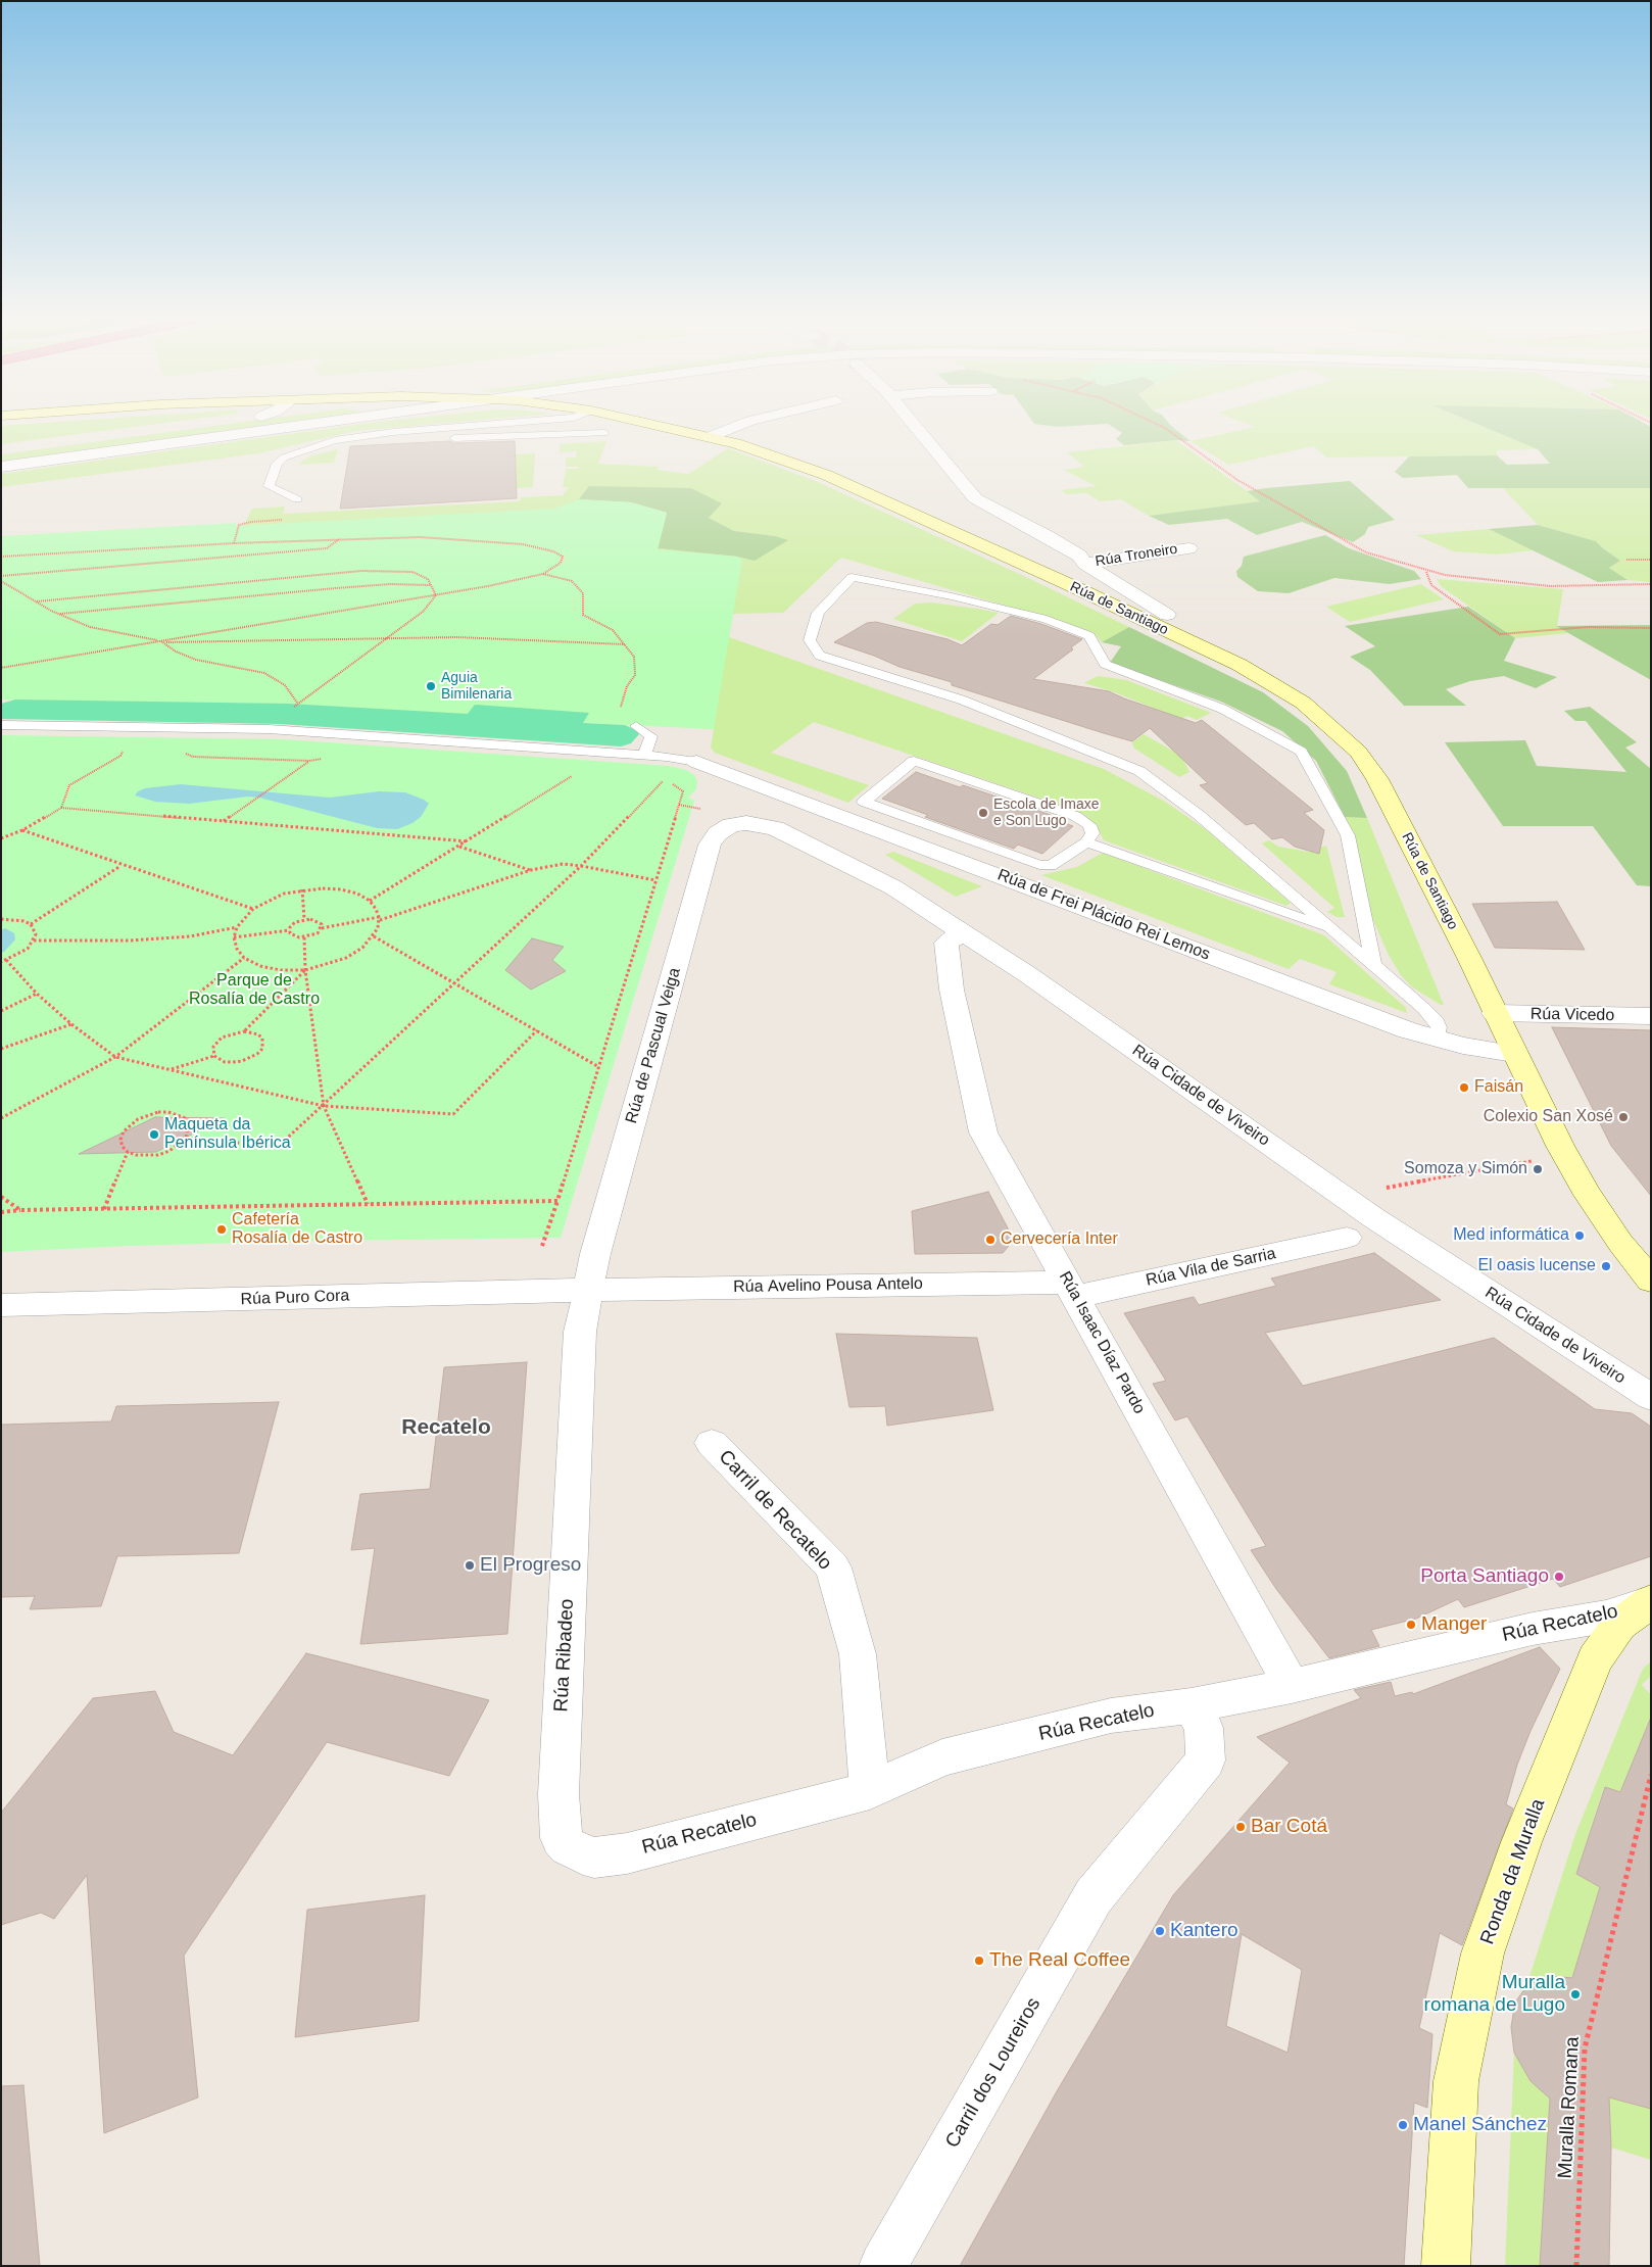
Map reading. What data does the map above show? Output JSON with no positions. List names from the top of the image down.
{
  "streets": {
    "street": [
      "Rúa Troneiro",
      "Rúa de Santiago",
      "Rúa de Frei Plácido Rei Lemos",
      "Rúa Vicedo",
      "Rúa de Pascual Veiga",
      "Rúa Cidade de Viveiro",
      "Rúa Vila de Sarria",
      "Rúa Avelino Pousa Antelo",
      "Rúa Puro Cora",
      "Rúa Isaac Díaz Pardo",
      "Carril de Recatelo",
      "Rúa Recatelo",
      "Rúa Ribadeo",
      "Ronda da Muralla",
      "Carril dos Loureiros"
    ],
    "path": ["Muralla Romana"]
  },
  "crossings": [
    ["Rúa de Santiago", "Rúa de Frei Plácido Rei Lemos"],
    ["Rúa de Santiago", "Rúa Vicedo"],
    ["Rúa de Pascual Veiga", "Rúa Cidade de Viveiro"],
    ["Rúa de Pascual Veiga", "Rúa Avelino Pousa Antelo"],
    ["Rúa de Pascual Veiga", "Rúa Puro Cora"],
    ["Rúa de Pascual Veiga", "Rúa Ribadeo"],
    ["Rúa Cidade de Viveiro", "Rúa Isaac Díaz Pardo"],
    ["Rúa Vila de Sarria", "Rúa Avelino Pousa Antelo"],
    ["Rúa Vila de Sarria", "Rúa Isaac Díaz Pardo"],
    ["Rúa Avelino Pousa Antelo", "Rúa Puro Cora"],
    ["Rúa Avelino Pousa Antelo", "Rúa Isaac Díaz Pardo"],
    ["Rúa Avelino Pousa Antelo", "Rúa Ribadeo"],
    ["Rúa Puro Cora", "Rúa Ribadeo"],
    ["Rúa Isaac Díaz Pardo", "Rúa Recatelo"],
    ["Carril de Recatelo", "Rúa Recatelo"],
    ["Rúa Recatelo", "Rúa Ribadeo"],
    ["Rúa Recatelo", "Ronda da Muralla"],
    ["Rúa Recatelo", "Carril dos Loureiros"]
  ],
  "districts": ["Recatelo"],
  "parks": ["Parque de Rosalía de Castro"],
  "places": [
    "Aguia Bimilenaria",
    "Escola de Imaxe e Son Lugo",
    "Faisán",
    "Colexio San Xosé",
    "Maqueta da Península Ibérica",
    "Somoza y Simón",
    "Cafetería Rosalía de Castro",
    "Med informática",
    "Cervecería Inter",
    "El oasis lucense",
    "El Progreso",
    "Porta Santiago",
    "Manger",
    "Bar Cotá",
    "Kantero",
    "The Real Coffee",
    "Muralla romana de Lugo",
    "Manel Sánchez"
  ]
}
